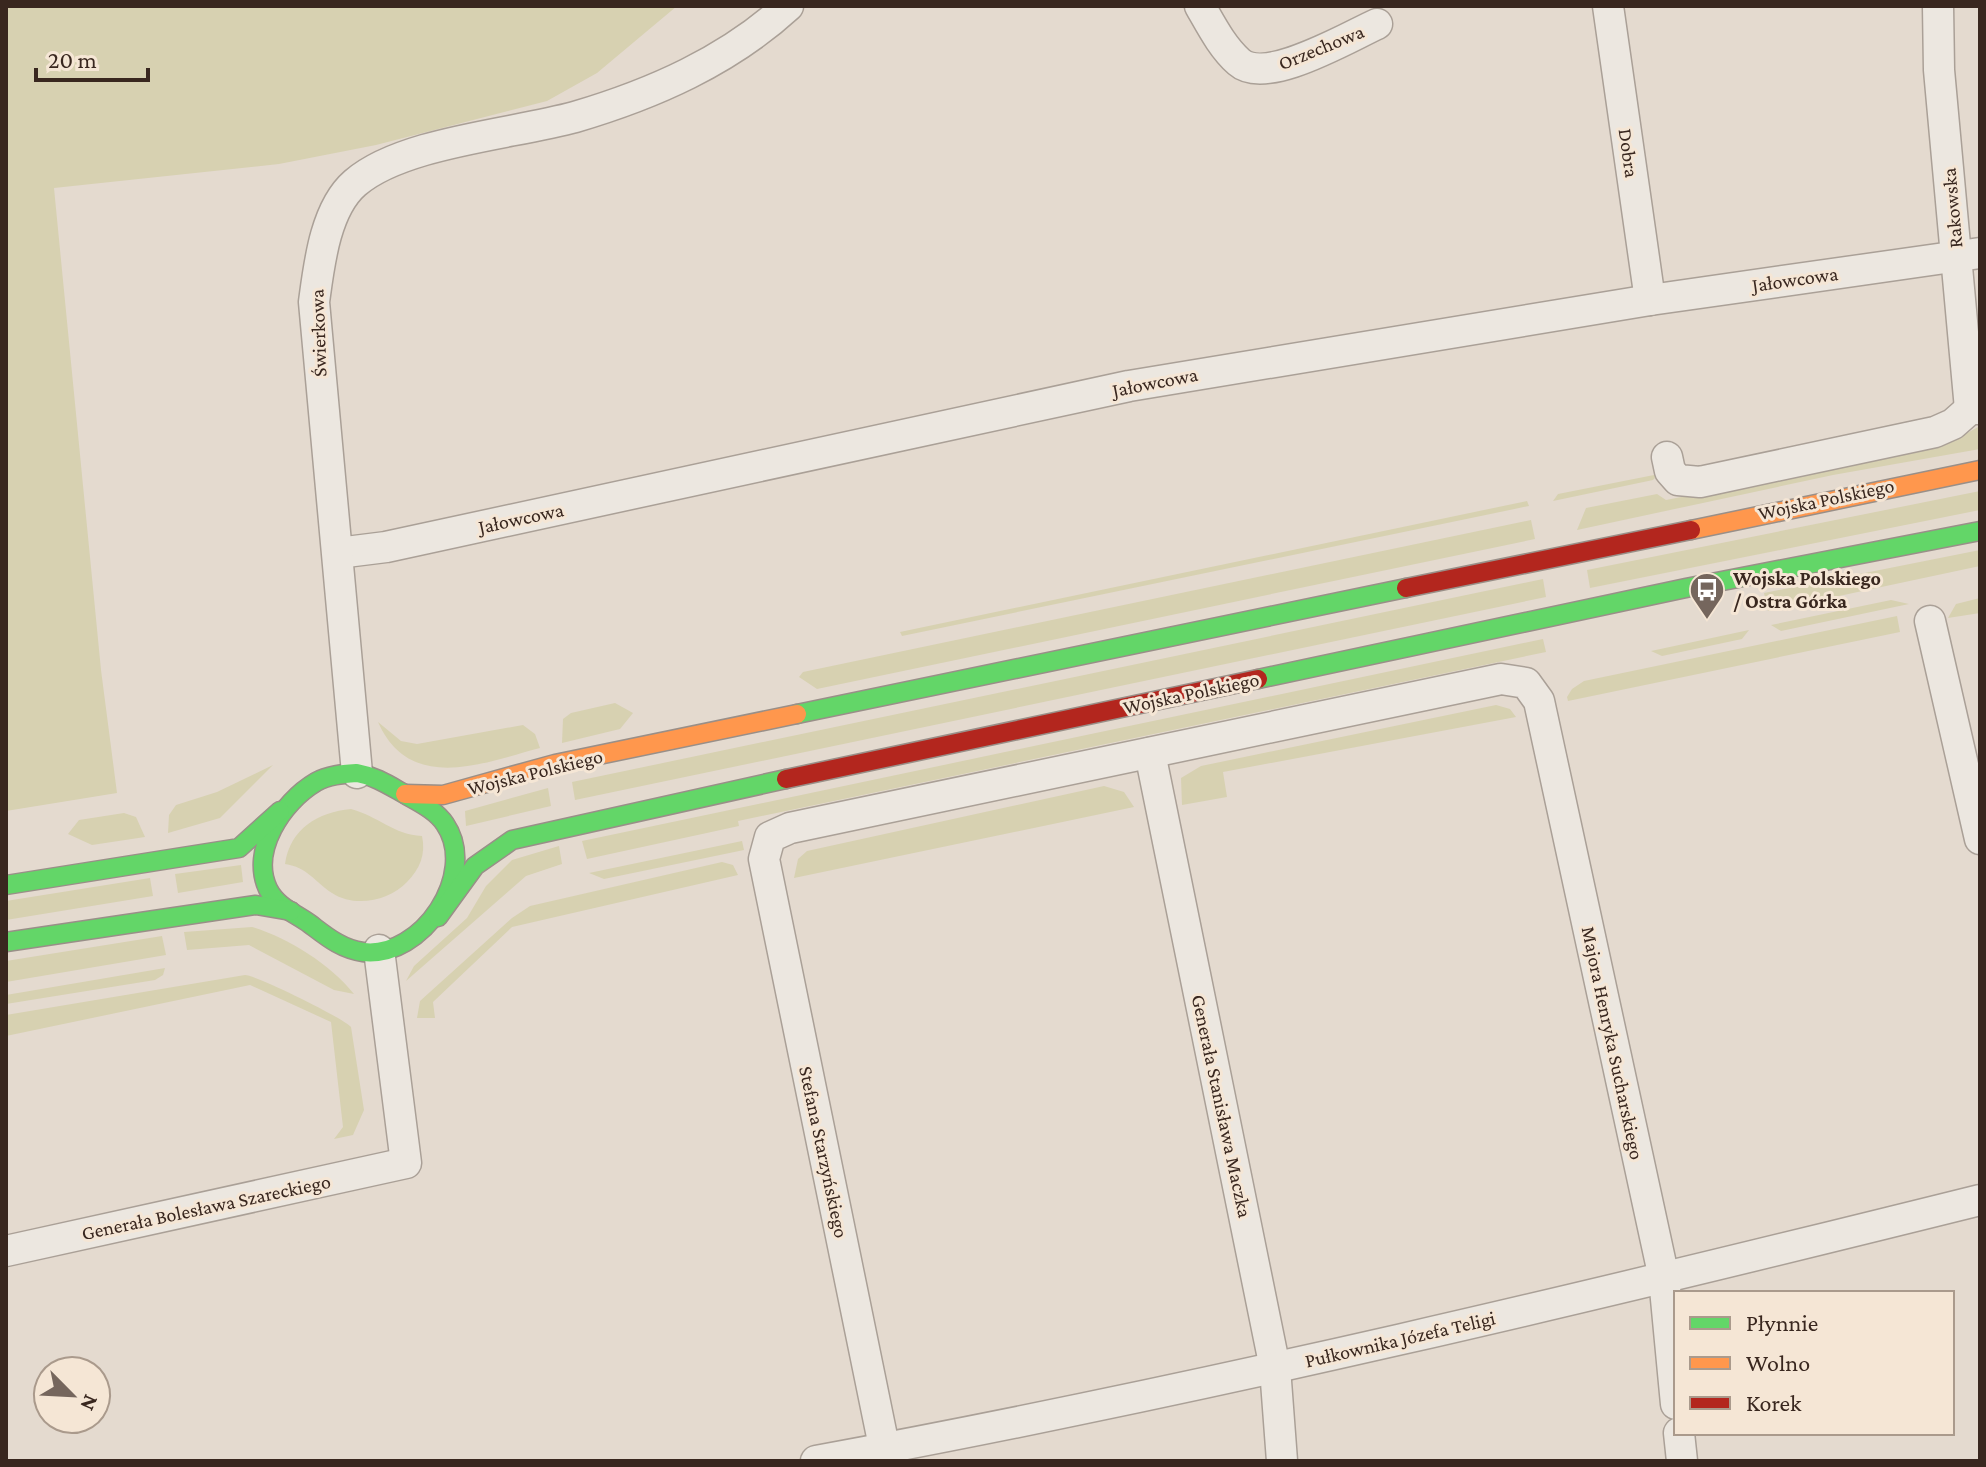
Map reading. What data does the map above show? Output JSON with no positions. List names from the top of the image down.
{
  "streets": {
    "main road": ["Wojska Polskiego"],
    "street": [
      "Orzechowa",
      "Dobra",
      "Rakowska",
      "Jałowcowa",
      "Świerkowa",
      "Majora Henryka Sucharskiego",
      "Generała Stanisława Maczka",
      "Stefana Starzyńskiego",
      "Generała Bolesława Szareckiego",
      "Pułkownika Józefa Teligi"
    ]
  },
  "crossings": [
    ["Dobra", "Jałowcowa"],
    ["Rakowska", "Jałowcowa"],
    ["Rakowska", "Wojska Polskiego"],
    ["Jałowcowa", "Świerkowa"],
    ["Świerkowa", "Wojska Polskiego"],
    ["Świerkowa", "Generała Bolesława Szareckiego"],
    ["Wojska Polskiego", "Generała Bolesława Szareckiego"],
    ["Majora Henryka Sucharskiego", "Generała Stanisława Maczka"],
    ["Majora Henryka Sucharskiego", "Stefana Starzyńskiego"],
    ["Majora Henryka Sucharskiego", "Pułkownika Józefa Teligi"],
    ["Generała Stanisława Maczka", "Stefana Starzyńskiego"],
    ["Generała Stanisława Maczka", "Pułkownika Józefa Teligi"],
    ["Stefana Starzyńskiego", "Pułkownika Józefa Teligi"]
  ],
  "places": {
    "bus stop": ["Wojska Polskiego / Ostra Górka"]
  },
  "legend": ["Płynnie", "Wolno", "Korek"],
  "scale_bar": "20 m",
  "north": "bottom right"
}
